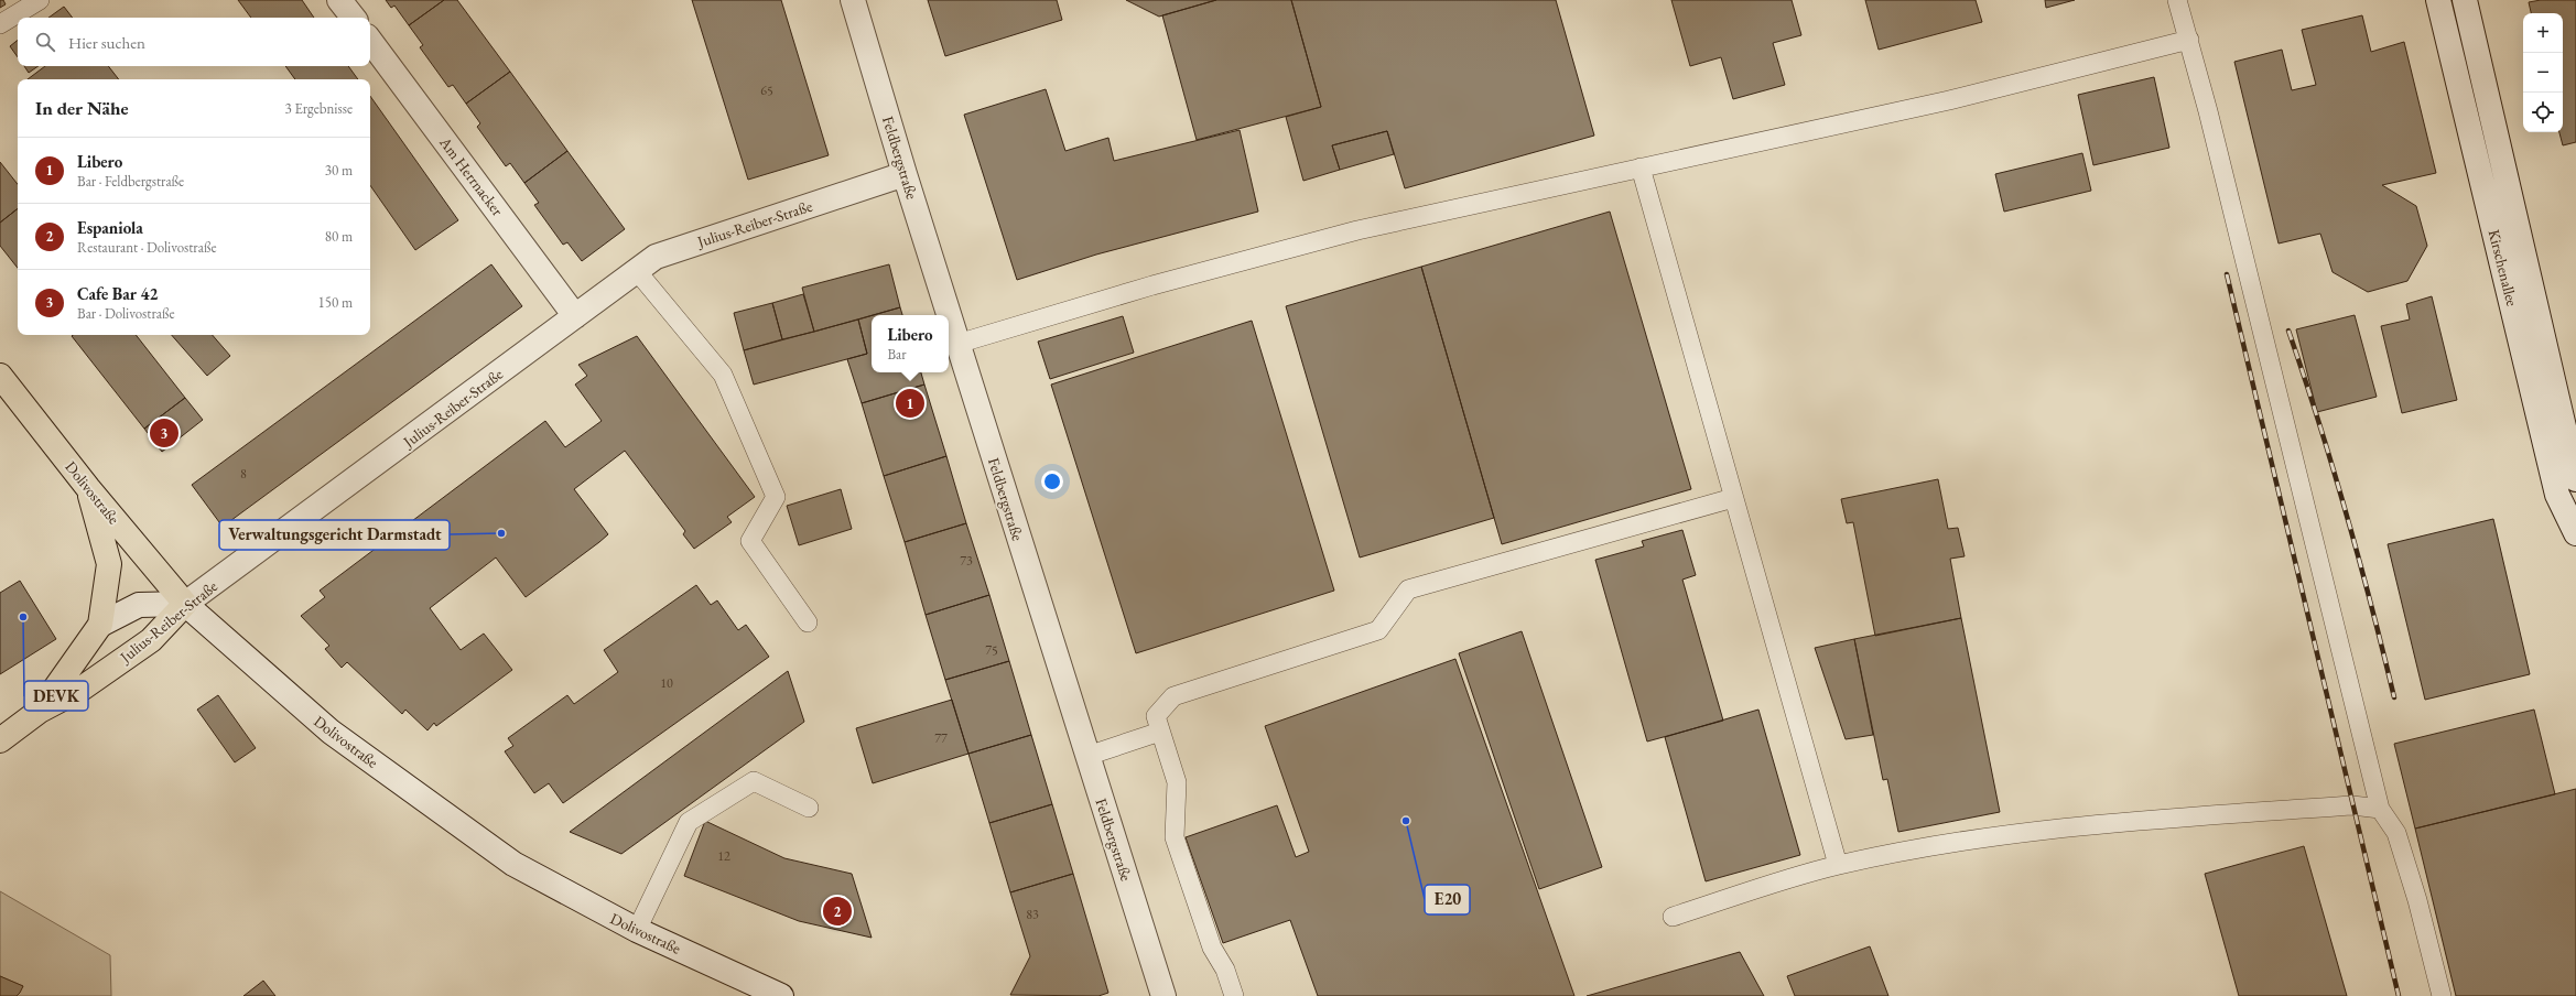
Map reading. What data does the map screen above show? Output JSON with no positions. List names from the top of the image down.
{
  "streets": {
    "main road": ["Julius-Reiber-Straße", "Dolivostraße"],
    "street": ["Feldbergstraße", "Am Herrnacker", "Kirschenallee"]
  },
  "crossings": [
    ["Feldbergstraße", "Julius-Reiber-Straße"],
    ["Am Herrnacker", "Julius-Reiber-Straße"],
    ["Julius-Reiber-Straße", "Dolivostraße"]
  ],
  "places": ["Verwaltungsgericht Darmstadt", "DEVK", "E20"],
  "house_numbers": [
    "65",
    "8",
    "73",
    "75",
    "10",
    "77",
    "12",
    "83"
  ],
  "page": {
    "map_buttons": ["+", "−"],
    "search": "Hier suchen",
    "heading": ["In der Nähe", "3 Ergebnisse"],
    "list": [
      {
        "mark": "1",
        "name": "Libero",
        "note": "Bar · Feldbergstraße",
        "value": "30 m"
      },
      {
        "mark": "2",
        "name": "Espaniola",
        "note": "Restaurant · Dolivostraße",
        "value": "80 m"
      },
      {
        "mark": "3",
        "name": "Cafe Bar 42",
        "note": "Bar · Dolivostraße",
        "value": "150 m"
      }
    ],
    "popup": ["Libero", "Bar"],
    "pins": ["1", "3", "2"]
  }
}
